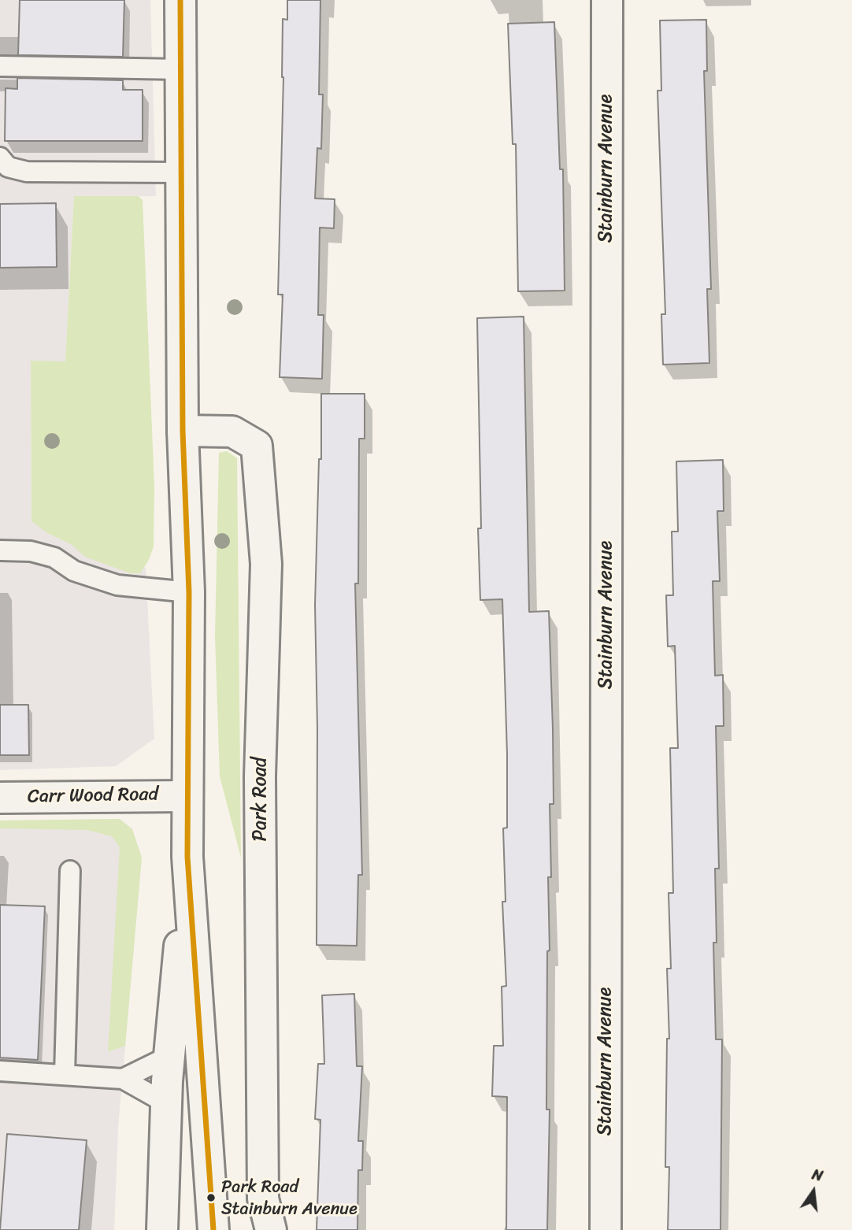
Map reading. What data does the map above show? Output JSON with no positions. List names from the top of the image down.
{
  "streets": {
    "street": ["Stainburn Avenue", "Carr Wood Road", "Park Road"]
  },
  "places": ["Park Road Stainburn Avenue"],
  "north": "top"
}
